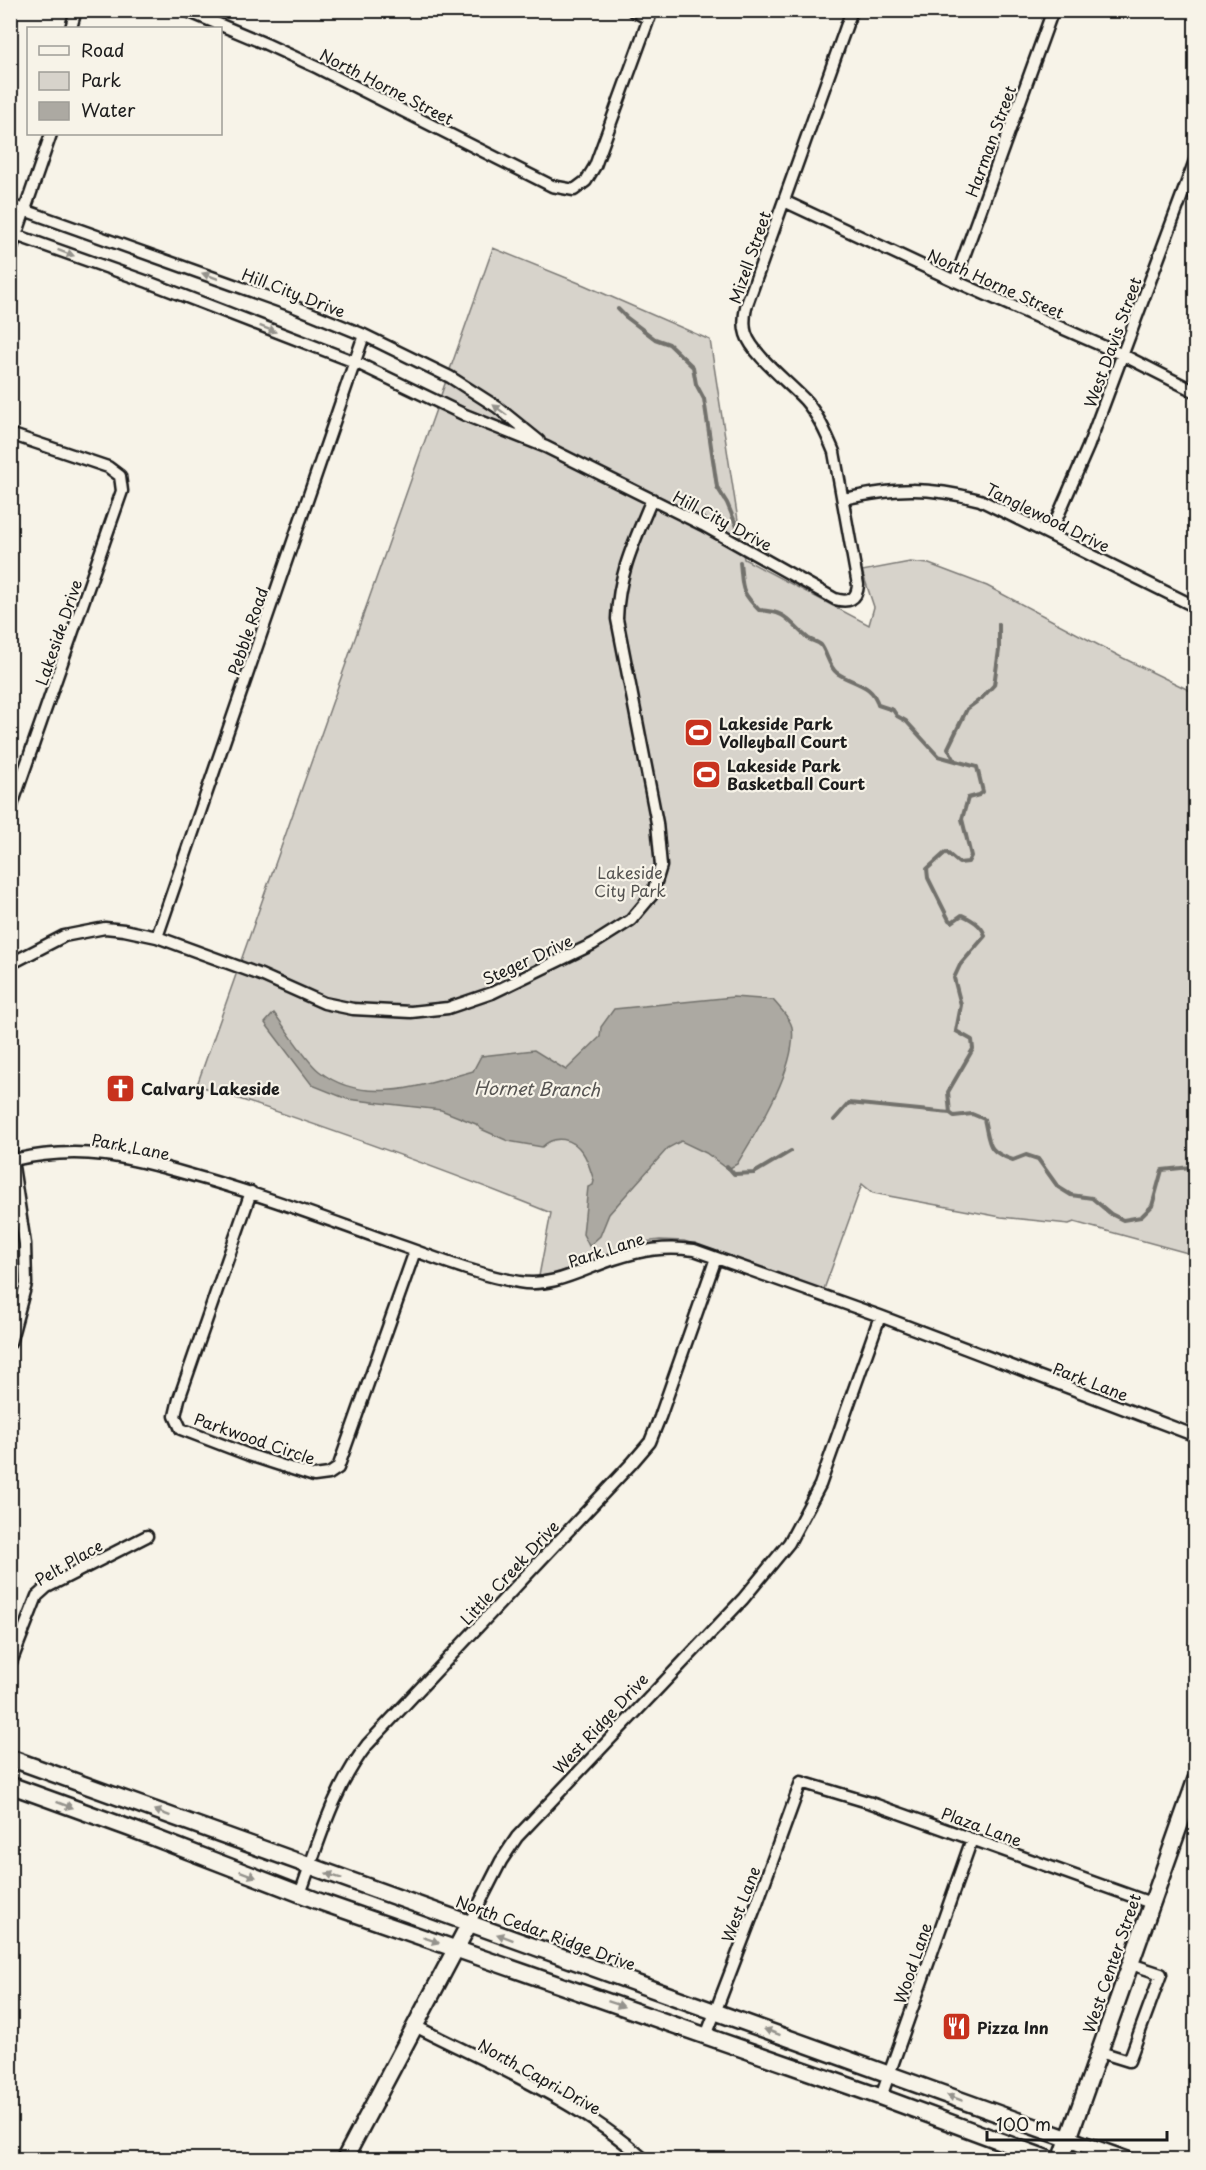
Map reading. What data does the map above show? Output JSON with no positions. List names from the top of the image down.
{
  "streets": {
    "main road": ["West Ridge Drive", "North Cedar Ridge Drive", "West Center Street"],
    "street": [
      "North Horne Street",
      "Harman Street",
      "Mizell Street",
      "Hill City Drive",
      "West Davis Street",
      "Tanglewood Drive",
      "Pebble Road",
      "Lakeside Drive",
      "Steger Drive",
      "Park Lane",
      "Parkwood Circle",
      "Pelt Place",
      "Little Creek Drive",
      "Plaza Lane",
      "West Lane",
      "Wood Lane",
      "North Capri Drive"
    ]
  },
  "crossings": [
    ["North Horne Street", "Harman Street"],
    ["North Horne Street", "Mizell Street"],
    ["North Horne Street", "West Davis Street"],
    ["Mizell Street", "Hill City Drive"],
    ["Mizell Street", "Tanglewood Drive"],
    ["Hill City Drive", "Pebble Road"],
    ["Hill City Drive", "Steger Drive"],
    ["West Davis Street", "Tanglewood Drive"],
    ["Pebble Road", "Steger Drive"],
    ["Park Lane", "Parkwood Circle"],
    ["Park Lane", "Little Creek Drive"],
    ["Park Lane", "West Ridge Drive"],
    ["Little Creek Drive", "North Cedar Ridge Drive"],
    ["West Ridge Drive", "North Cedar Ridge Drive"],
    ["West Ridge Drive", "North Capri Drive"],
    ["Plaza Lane", "West Lane"],
    ["Plaza Lane", "Wood Lane"],
    ["Plaza Lane", "West Center Street"],
    ["West Lane", "North Cedar Ridge Drive"],
    ["North Cedar Ridge Drive", "Wood Lane"],
    ["North Cedar Ridge Drive", "West Center Street"]
  ],
  "water": ["Hornet Branch"],
  "parks": ["Lakeside City Park"],
  "places": {
    "sports": ["Lakeside Park Volleyball Court", "Lakeside Park Basketball Court"],
    "church": ["Calvary Lakeside"],
    "restaurant": ["Pizza Inn"]
  },
  "legend": ["Road", "Park", "Water"],
  "scale_bar": "100 m"
}
